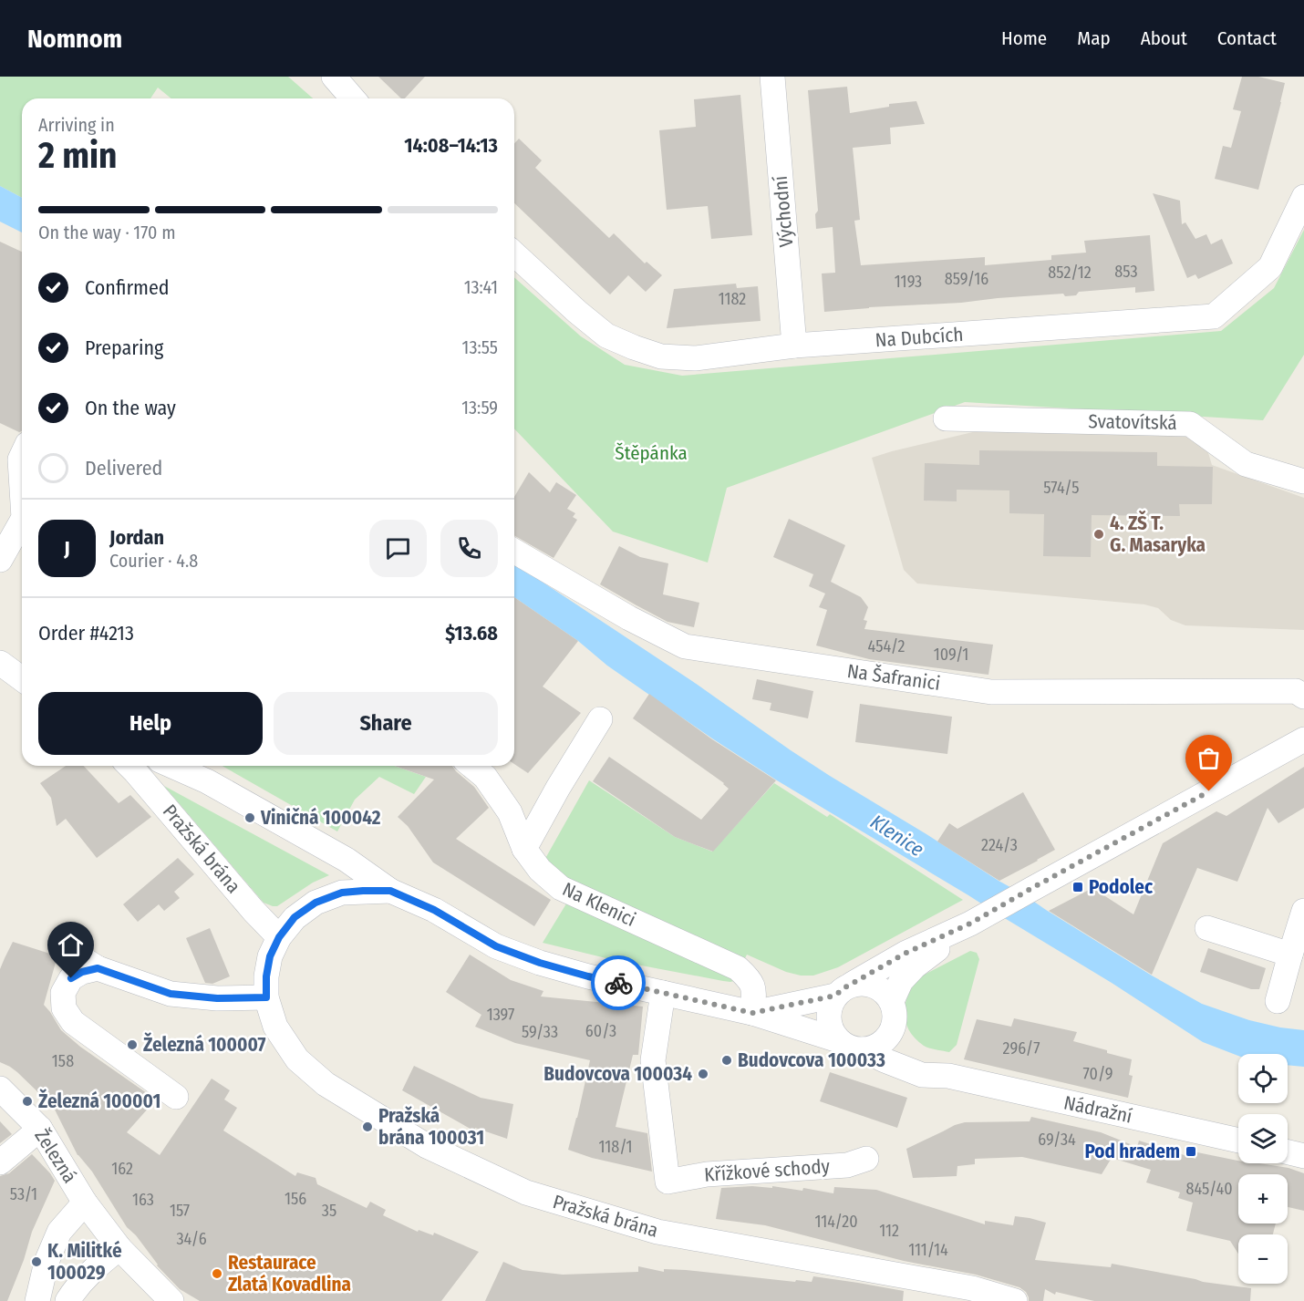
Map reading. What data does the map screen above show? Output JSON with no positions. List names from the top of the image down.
{
  "streets": {
    "street": [
      "Východní",
      "Na Dubcích",
      "Svatovítská",
      "Na Šafranici",
      "Pražská brána",
      "Na Klenici",
      "Nádražní",
      "Železná",
      "Křížkové schody"
    ]
  },
  "crossings": [
    ["Východní", "Na Dubcích"]
  ],
  "water": ["Klenice"],
  "parks": ["Štěpánka"],
  "places": {
    "other": [
      "4. ZŠ T. G. Masaryka",
      "Viničná 100042",
      "Železná 100007",
      "Budovcova 100033",
      "Budovcova 100034",
      "Železná 100001",
      "Pražská brána 100031",
      "K. Militké 100029",
      "Restaurace Zlatá Kovadlina"
    ],
    "transit": ["Podolec", "Pod hradem"]
  },
  "house_numbers": [
    "853",
    "852/12",
    "859/16",
    "1193",
    "1182",
    "574/5",
    "454/2",
    "109/1",
    "224/3",
    "1397",
    "60/3",
    "59/33",
    "296/7",
    "158",
    "70/9",
    "69/34",
    "118/1",
    "162",
    "845/40",
    "53/1",
    "156",
    "163",
    "157",
    "35",
    "114/20",
    "112",
    "34/6",
    "111/14"
  ],
  "page": {
    "header": "Nomnom",
    "nav": [
      "Home",
      "Map",
      "About",
      "Contact"
    ],
    "heading": ["2 min", "Arriving in", "14:08–14:13"],
    "panel": [
      "Jordan",
      "Courier · 4.8",
      "Order #4213",
      "$13.68"
    ],
    "bar": "On the way · 170 m",
    "list": [
      ["Confirmed", "13:41"],
      ["Preparing", "13:55"],
      ["On the way", "13:59"],
      "Delivered"
    ],
    "round": "J",
    "buttons": ["Help", "Share"],
    "map_buttons": ["+", "−"]
  }
}
